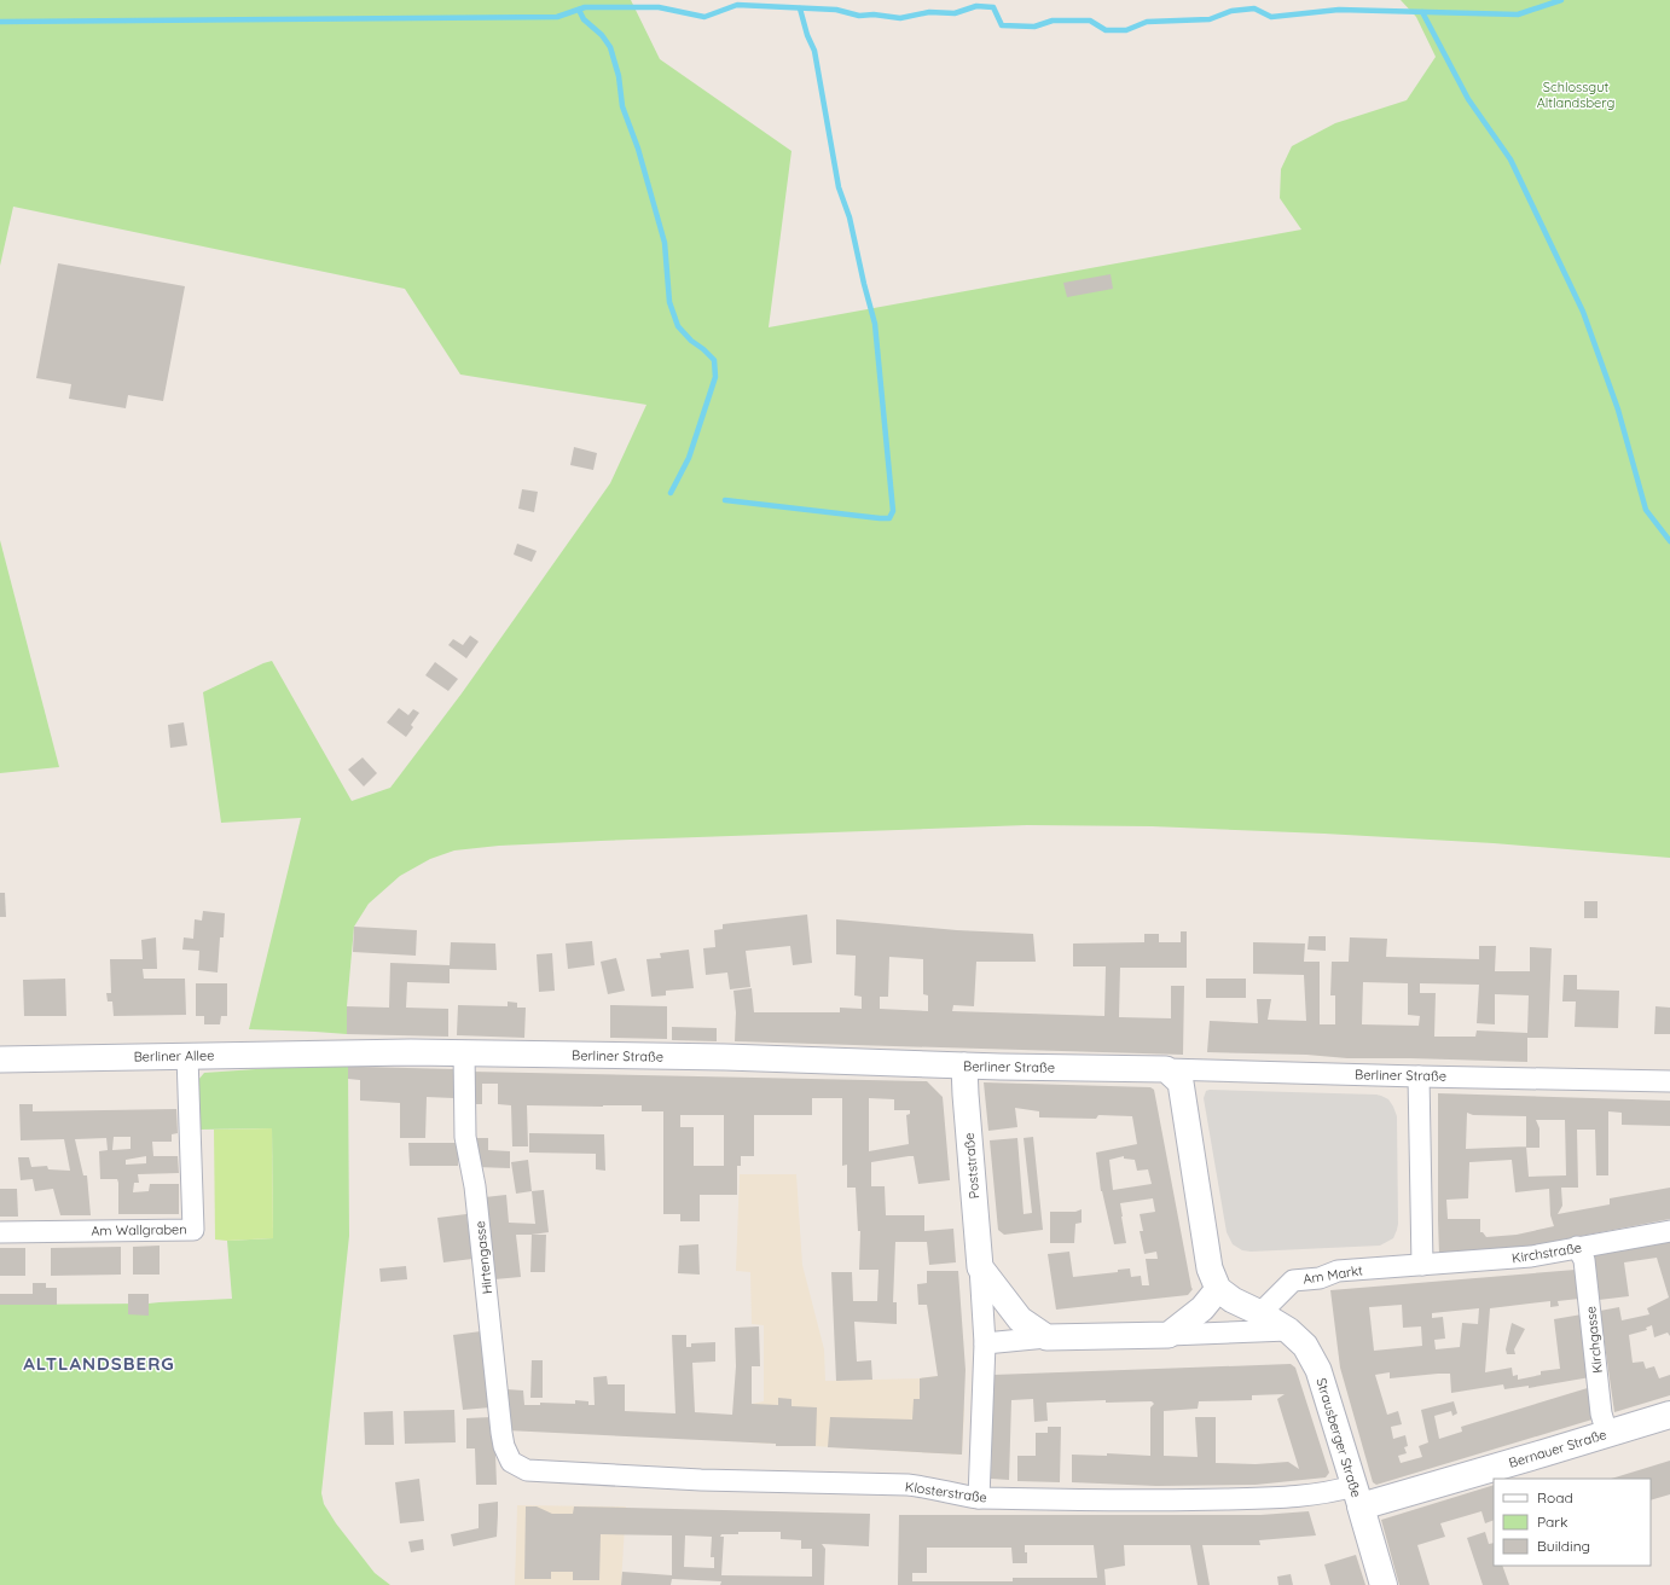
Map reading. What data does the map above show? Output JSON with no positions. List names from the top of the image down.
{
  "streets": {
    "main road": ["Strausberger Straße", "Bernauer Straße"],
    "street": [
      "Berliner Allee",
      "Berliner Straße",
      "Poststraße",
      "Am Wallgraben",
      "Kirchstraße",
      "Hirtengasse",
      "Am Markt",
      "Kirchgasse",
      "Klosterstraße"
    ]
  },
  "crossings": [
    ["Berliner Allee", "Berliner Straße"],
    ["Berliner Allee", "Am Wallgraben"],
    ["Berliner Straße", "Poststraße"],
    ["Berliner Straße", "Hirtengasse"],
    ["Poststraße", "Klosterstraße"],
    ["Kirchstraße", "Am Markt"],
    ["Kirchstraße", "Kirchgasse"],
    ["Hirtengasse", "Klosterstraße"],
    ["Am Markt", "Strausberger Straße"],
    ["Kirchgasse", "Bernauer Straße"],
    ["Strausberger Straße", "Bernauer Straße"],
    ["Strausberger Straße", "Klosterstraße"],
    ["Bernauer Straße", "Klosterstraße"]
  ],
  "districts": ["ALTLANDSBERG"],
  "parks": ["Schlossgut Altlandsberg"],
  "legend": ["Road", "Park", "Building"]
}
